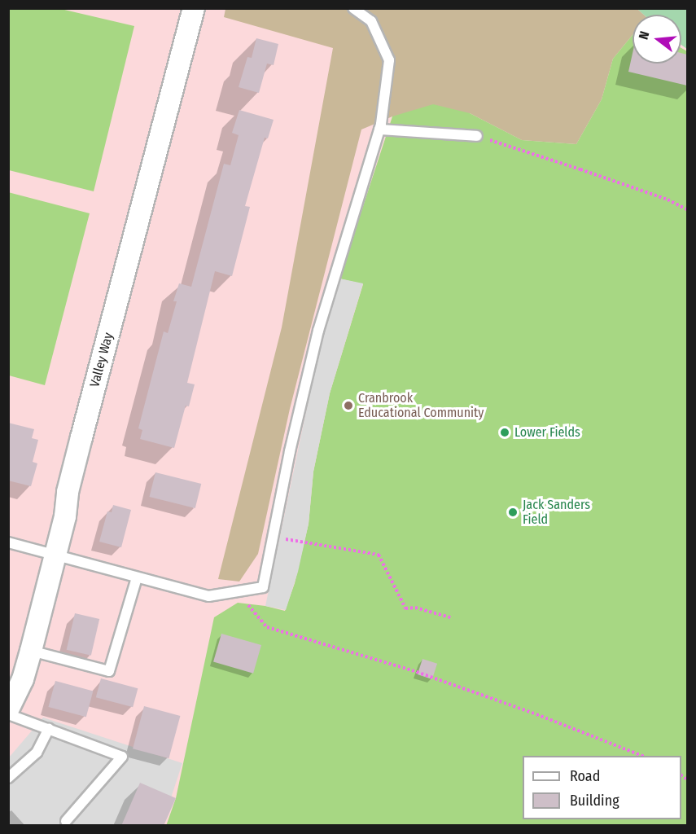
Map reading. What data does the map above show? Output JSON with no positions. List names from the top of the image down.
{
  "streets": {
    "street": ["Valley Way"]
  },
  "places": ["Cranbrook Educational Community", "Lower Fields", "Jack Sanders Field"],
  "legend": ["Road", "Building"],
  "north": "left"
}
